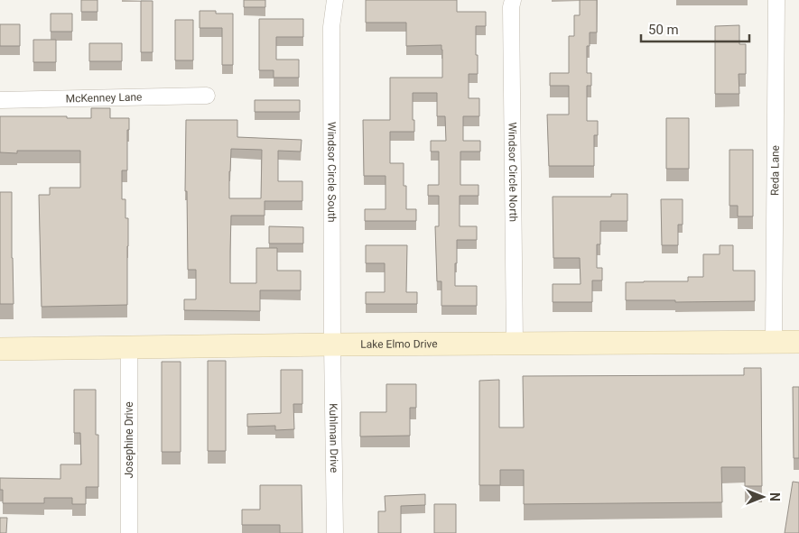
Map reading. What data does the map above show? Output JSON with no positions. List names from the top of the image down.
{
  "streets": {
    "main road": ["Lake Elmo Drive"],
    "street": [
      "McKenney Lane",
      "Reda Lane",
      "Windsor Circle North",
      "Windsor Circle South",
      "Kuhlman Drive",
      "Josephine Drive"
    ]
  },
  "crossings": [
    ["Reda Lane", "Lake Elmo Drive"],
    ["Windsor Circle North", "Lake Elmo Drive"],
    ["Windsor Circle South", "Lake Elmo Drive"],
    ["Windsor Circle South", "Kuhlman Drive"],
    ["Lake Elmo Drive", "Kuhlman Drive"],
    ["Lake Elmo Drive", "Josephine Drive"]
  ],
  "scale_bar": "50 m",
  "north": "right"
}
